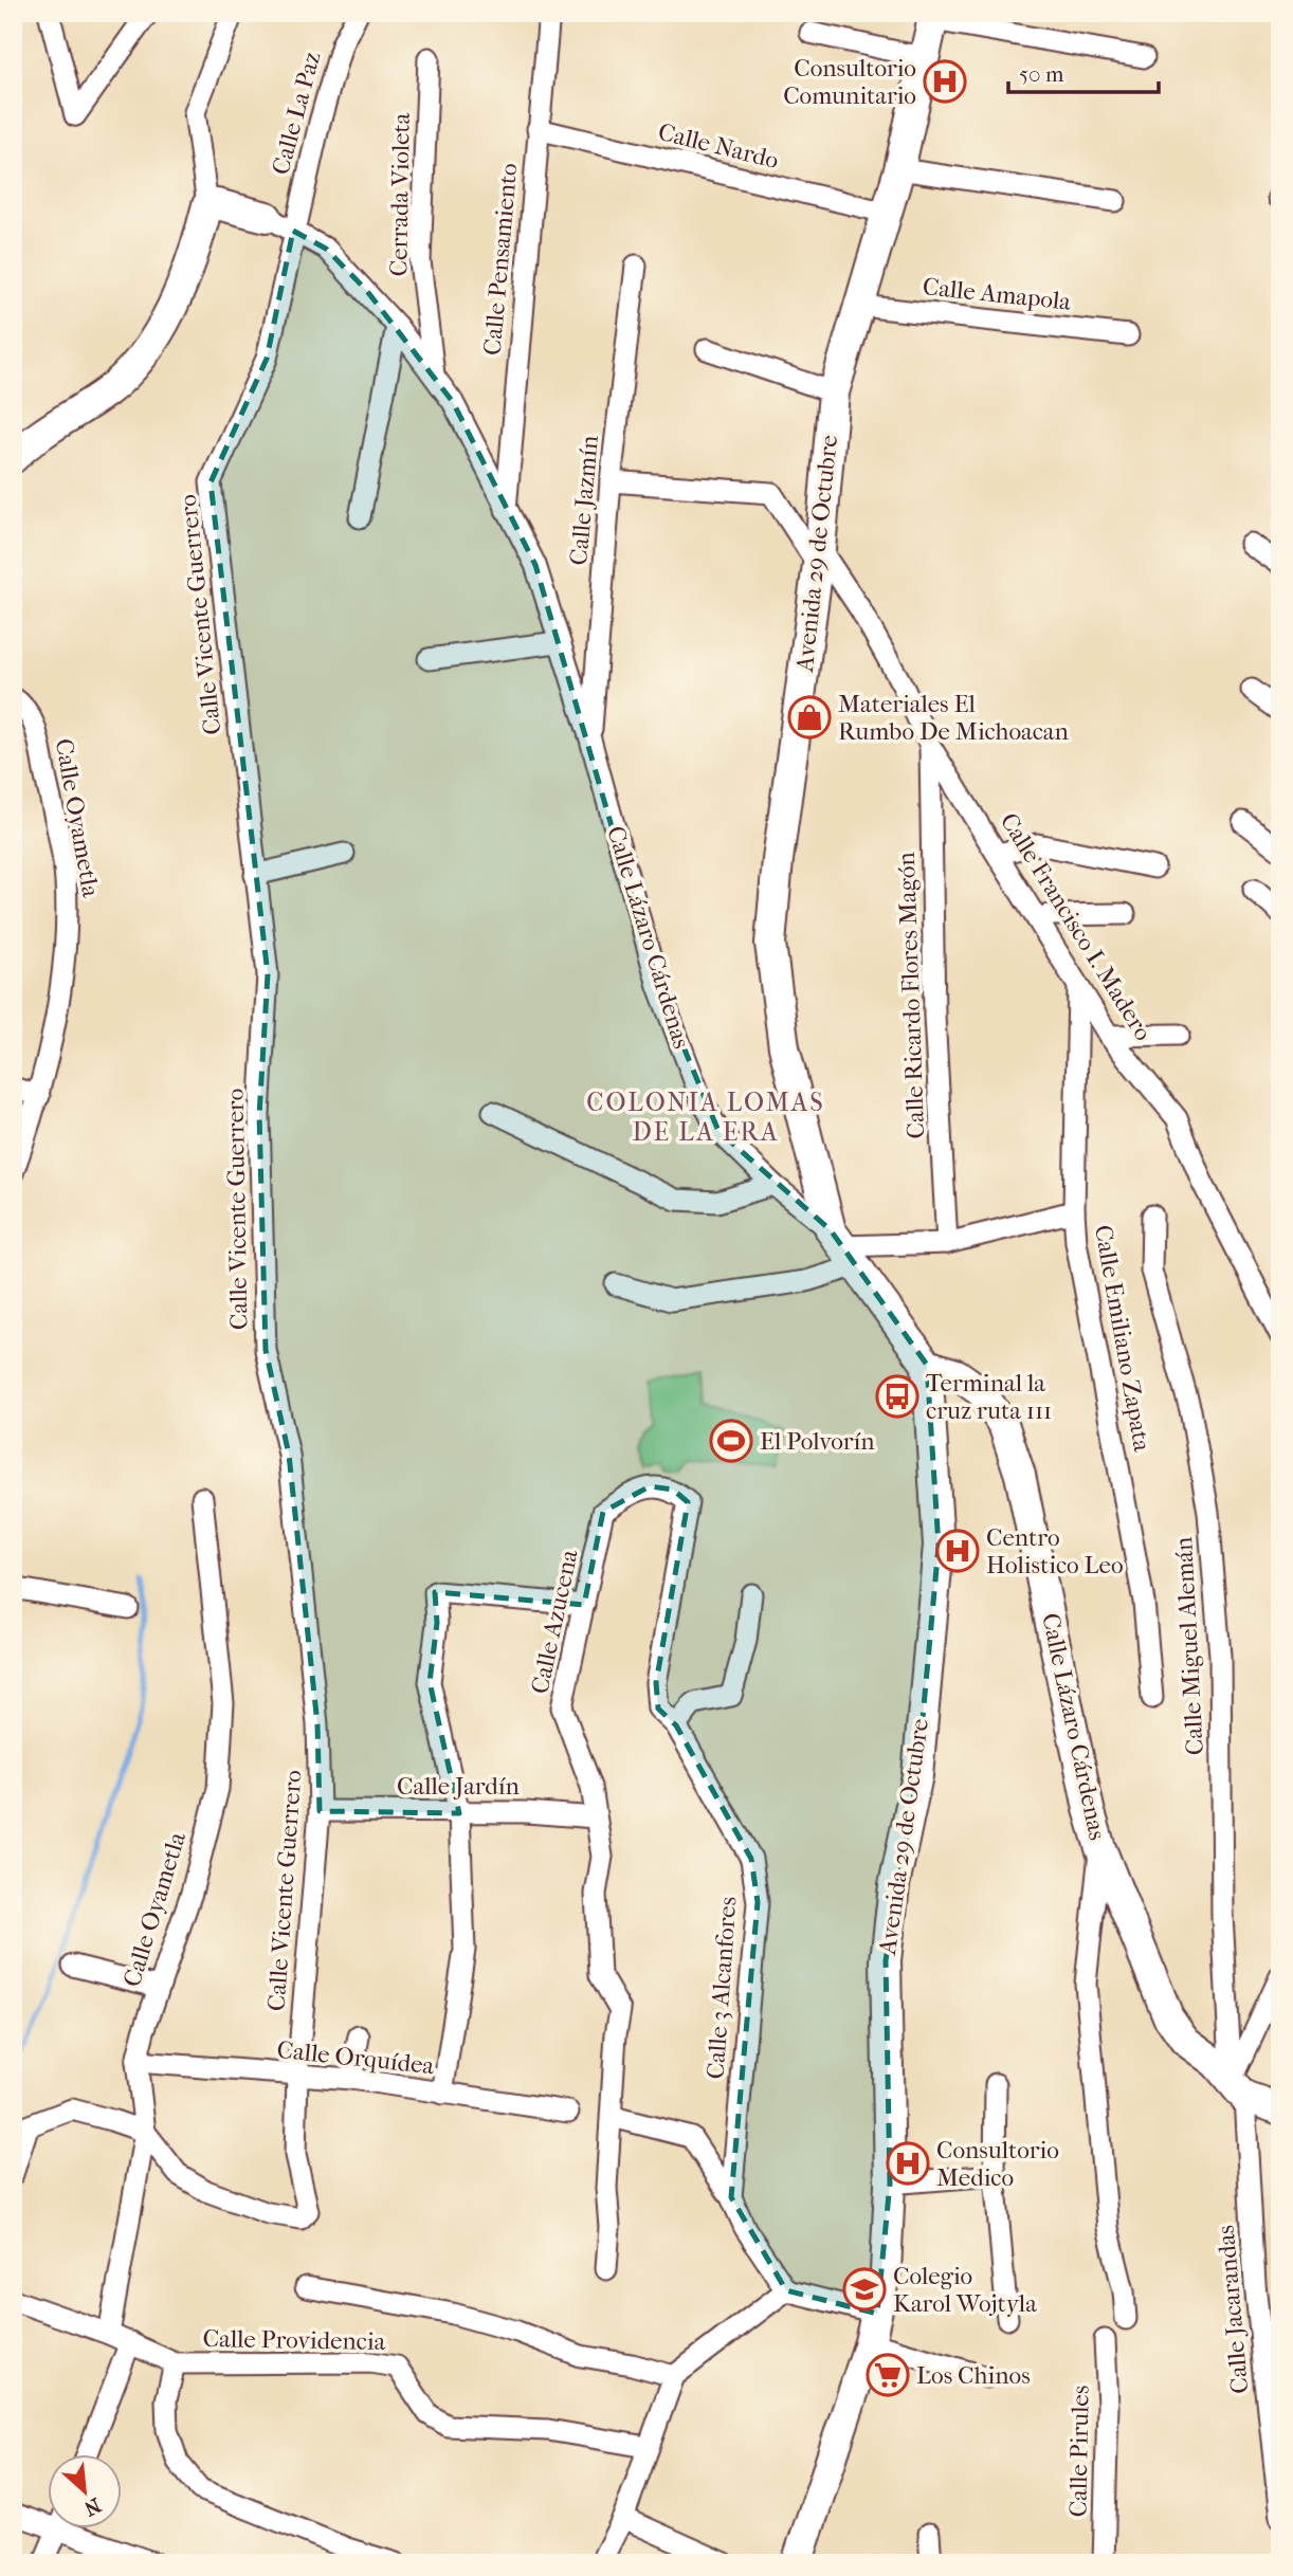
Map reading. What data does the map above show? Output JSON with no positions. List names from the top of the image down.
{
  "streets": {
    "street": [
      "Calle La Paz",
      "Calle Nardo",
      "Cerrada Violeta",
      "Calle Pensamiento",
      "Calle Amapola",
      "Calle Jazmín",
      "Avenida 29 de Octubre",
      "Calle Vicente Guerrero",
      "Calle Oyametla",
      "Calle Francisco I. Madero",
      "Calle Lázaro Cárdenas",
      "Calle Ricardo Flores Magón",
      "Calle Emiliano Zapata",
      "Calle Azucena",
      "Calle Miguel Alemán",
      "Calle Jardín",
      "Calle 3 Alcanfores",
      "Calle Orquídea",
      "Calle Jacarandas",
      "Calle Providencia",
      "Calle Pirules"
    ]
  },
  "crossings": [
    ["Calle La Paz", "Calle Vicente Guerrero"],
    ["Calle La Paz", "Calle Lázaro Cárdenas"],
    ["Calle Nardo", "Calle Pensamiento"],
    ["Calle Nardo", "Avenida 29 de Octubre"],
    ["Cerrada Violeta", "Calle Lázaro Cárdenas"],
    ["Calle Pensamiento", "Calle Lázaro Cárdenas"],
    ["Calle Amapola", "Avenida 29 de Octubre"],
    ["Calle Jazmín", "Calle Francisco I. Madero"],
    ["Calle Jazmín", "Calle Lázaro Cárdenas"],
    ["Avenida 29 de Octubre", "Calle Francisco I. Madero"],
    ["Avenida 29 de Octubre", "Calle Lázaro Cárdenas"],
    ["Calle Vicente Guerrero", "Calle Oyametla"],
    ["Calle Vicente Guerrero", "Calle Lázaro Cárdenas"],
    ["Calle Vicente Guerrero", "Calle Jardín"],
    ["Calle Vicente Guerrero", "Calle Orquídea"],
    ["Calle Oyametla", "Calle Orquídea"],
    ["Calle Oyametla", "Calle Providencia"],
    ["Calle Francisco I. Madero", "Calle Ricardo Flores Magón"],
    ["Calle Francisco I. Madero", "Calle Emiliano Zapata"],
    ["Calle Lázaro Cárdenas", "Calle Miguel Alemán"],
    ["Calle Lázaro Cárdenas", "Calle Jacarandas"],
    ["Calle Azucena", "Calle Jardín"],
    ["Calle Azucena", "Calle 3 Alcanfores"],
    ["Calle Miguel Alemán", "Calle Jacarandas"]
  ],
  "districts": ["COLONIA LOMAS DE LA ERA"],
  "places": {
    "hospital": ["Consultorio Comunitario", "Centro Holistico Leo", "Consultorio Medico"],
    "shop": ["Materiales El Rumbo De Michoacan"],
    "bus stop": ["Terminal la cruz ruta 111"],
    "sports": ["El Polvorín"],
    "school or university": ["Colegio Karol Wojtyla"],
    "supermarket": ["Los Chinos"]
  },
  "scale_bar": "50 m",
  "north": "bottom right"
}
